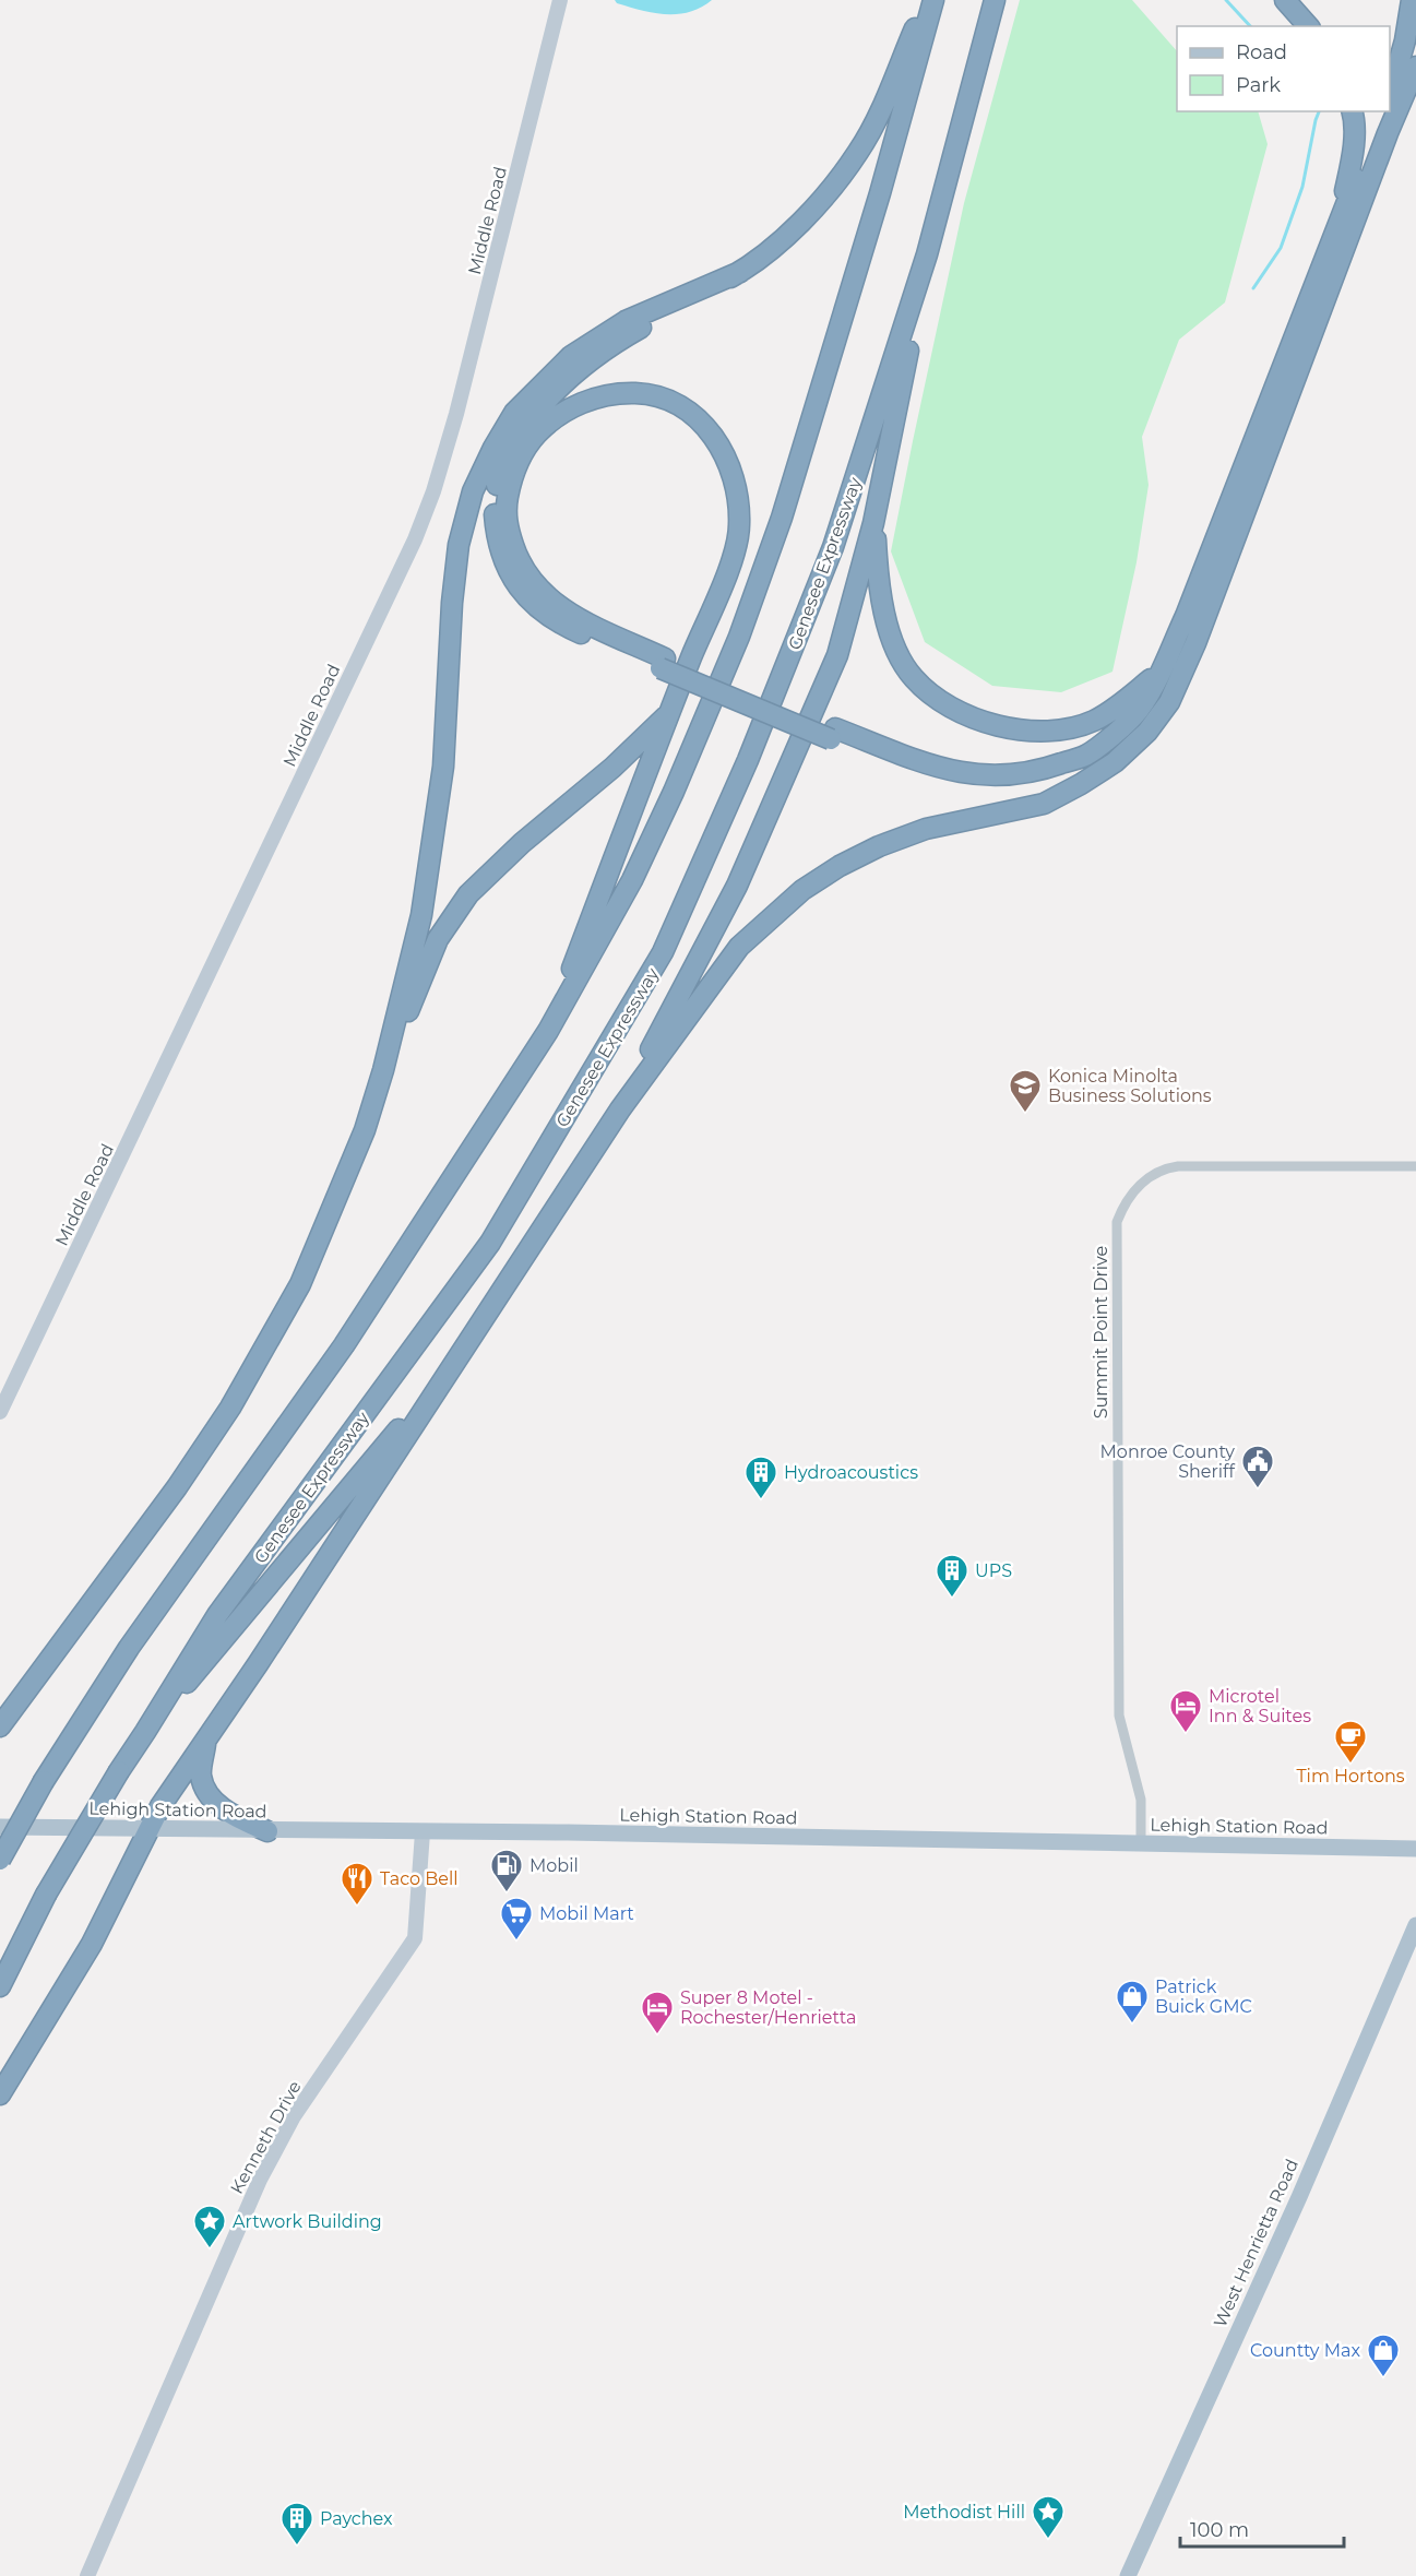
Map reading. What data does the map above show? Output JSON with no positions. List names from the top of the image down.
{
  "streets": {
    "highway": ["Genesee Expressway"],
    "main road": ["Lehigh Station Road", "West Henrietta Road"],
    "street": ["Middle Road", "Summit Point Drive", "Kenneth Drive"]
  },
  "crossings": [
    ["Summit Point Drive", "Lehigh Station Road"],
    ["Lehigh Station Road", "Kenneth Drive"]
  ],
  "places": {
    "school or university": ["Konica Minolta Business Solutions"],
    "public building": ["Monroe County Sheriff"],
    "building": ["Hydroacoustics", "UPS", "Paychex"],
    "hotel": ["Microtel Inn & Suites", "Super 8 Motel - Rochester/Henrietta"],
    "cafe": ["Tim Hortons"],
    "fuel station": ["Mobil"],
    "restaurant": ["Taco Bell"],
    "supermarket": ["Mobil Mart"],
    "shop": ["Patrick Buick GMC", "Countty Max"],
    "place": ["Artwork Building", "Methodist Hill"]
  },
  "legend": ["Road", "Park"],
  "scale_bar": "100 m"
}
